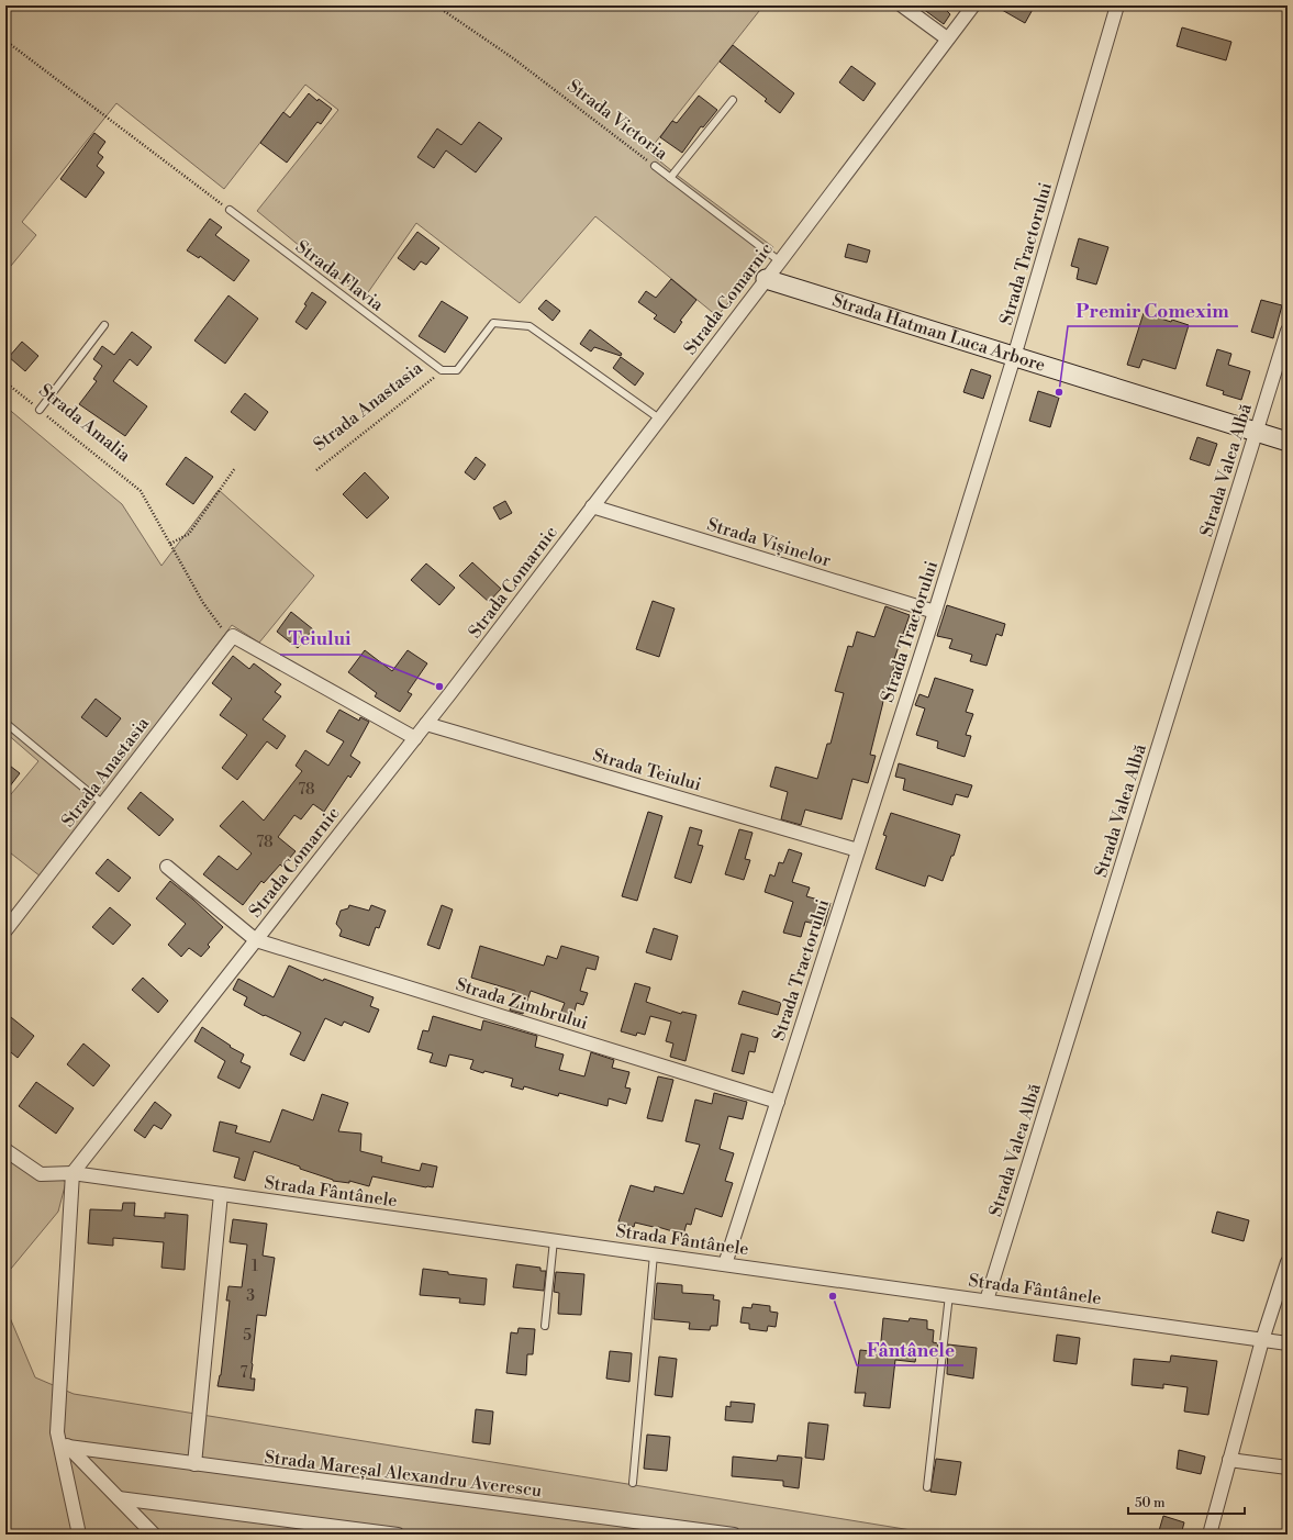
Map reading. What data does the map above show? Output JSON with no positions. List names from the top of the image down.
{
  "streets": {
    "street": [
      "Strada Tractorului",
      "Strada Comarnic",
      "Strada Hatman Luca Arbore",
      "Strada Anastasia",
      "Strada Valea Albă",
      "Strada Vișinelor",
      "Strada Teiului",
      "Strada Zimbrului",
      "Strada Fântânele",
      "Strada Mareșal Alexandru Averescu"
    ],
    "lane": ["Strada Victoria", "Strada Flavia"],
    "path": ["Strada Amalia"]
  },
  "crossings": [
    ["Strada Victoria", "Strada Comarnic"],
    ["Strada Tractorului", "Strada Hatman Luca Arbore"],
    ["Strada Tractorului", "Strada Vișinelor"],
    ["Strada Tractorului", "Strada Teiului"],
    ["Strada Tractorului", "Strada Zimbrului"],
    ["Strada Tractorului", "Strada Fântânele"],
    ["Strada Flavia", "Strada Anastasia"],
    ["Strada Comarnic", "Strada Hatman Luca Arbore"],
    ["Strada Comarnic", "Strada Vișinelor"],
    ["Strada Comarnic", "Strada Teiului"],
    ["Strada Comarnic", "Strada Zimbrului"],
    ["Strada Comarnic", "Strada Fântânele"],
    ["Strada Hatman Luca Arbore", "Strada Valea Albă"],
    ["Strada Valea Albă", "Strada Fântânele"]
  ],
  "places": ["Premir Comexim", "Teiului", "Fântânele"],
  "house_numbers": [
    "78",
    "78",
    "1",
    "3",
    "5",
    "7"
  ],
  "scale_bar": "50 m"
}
